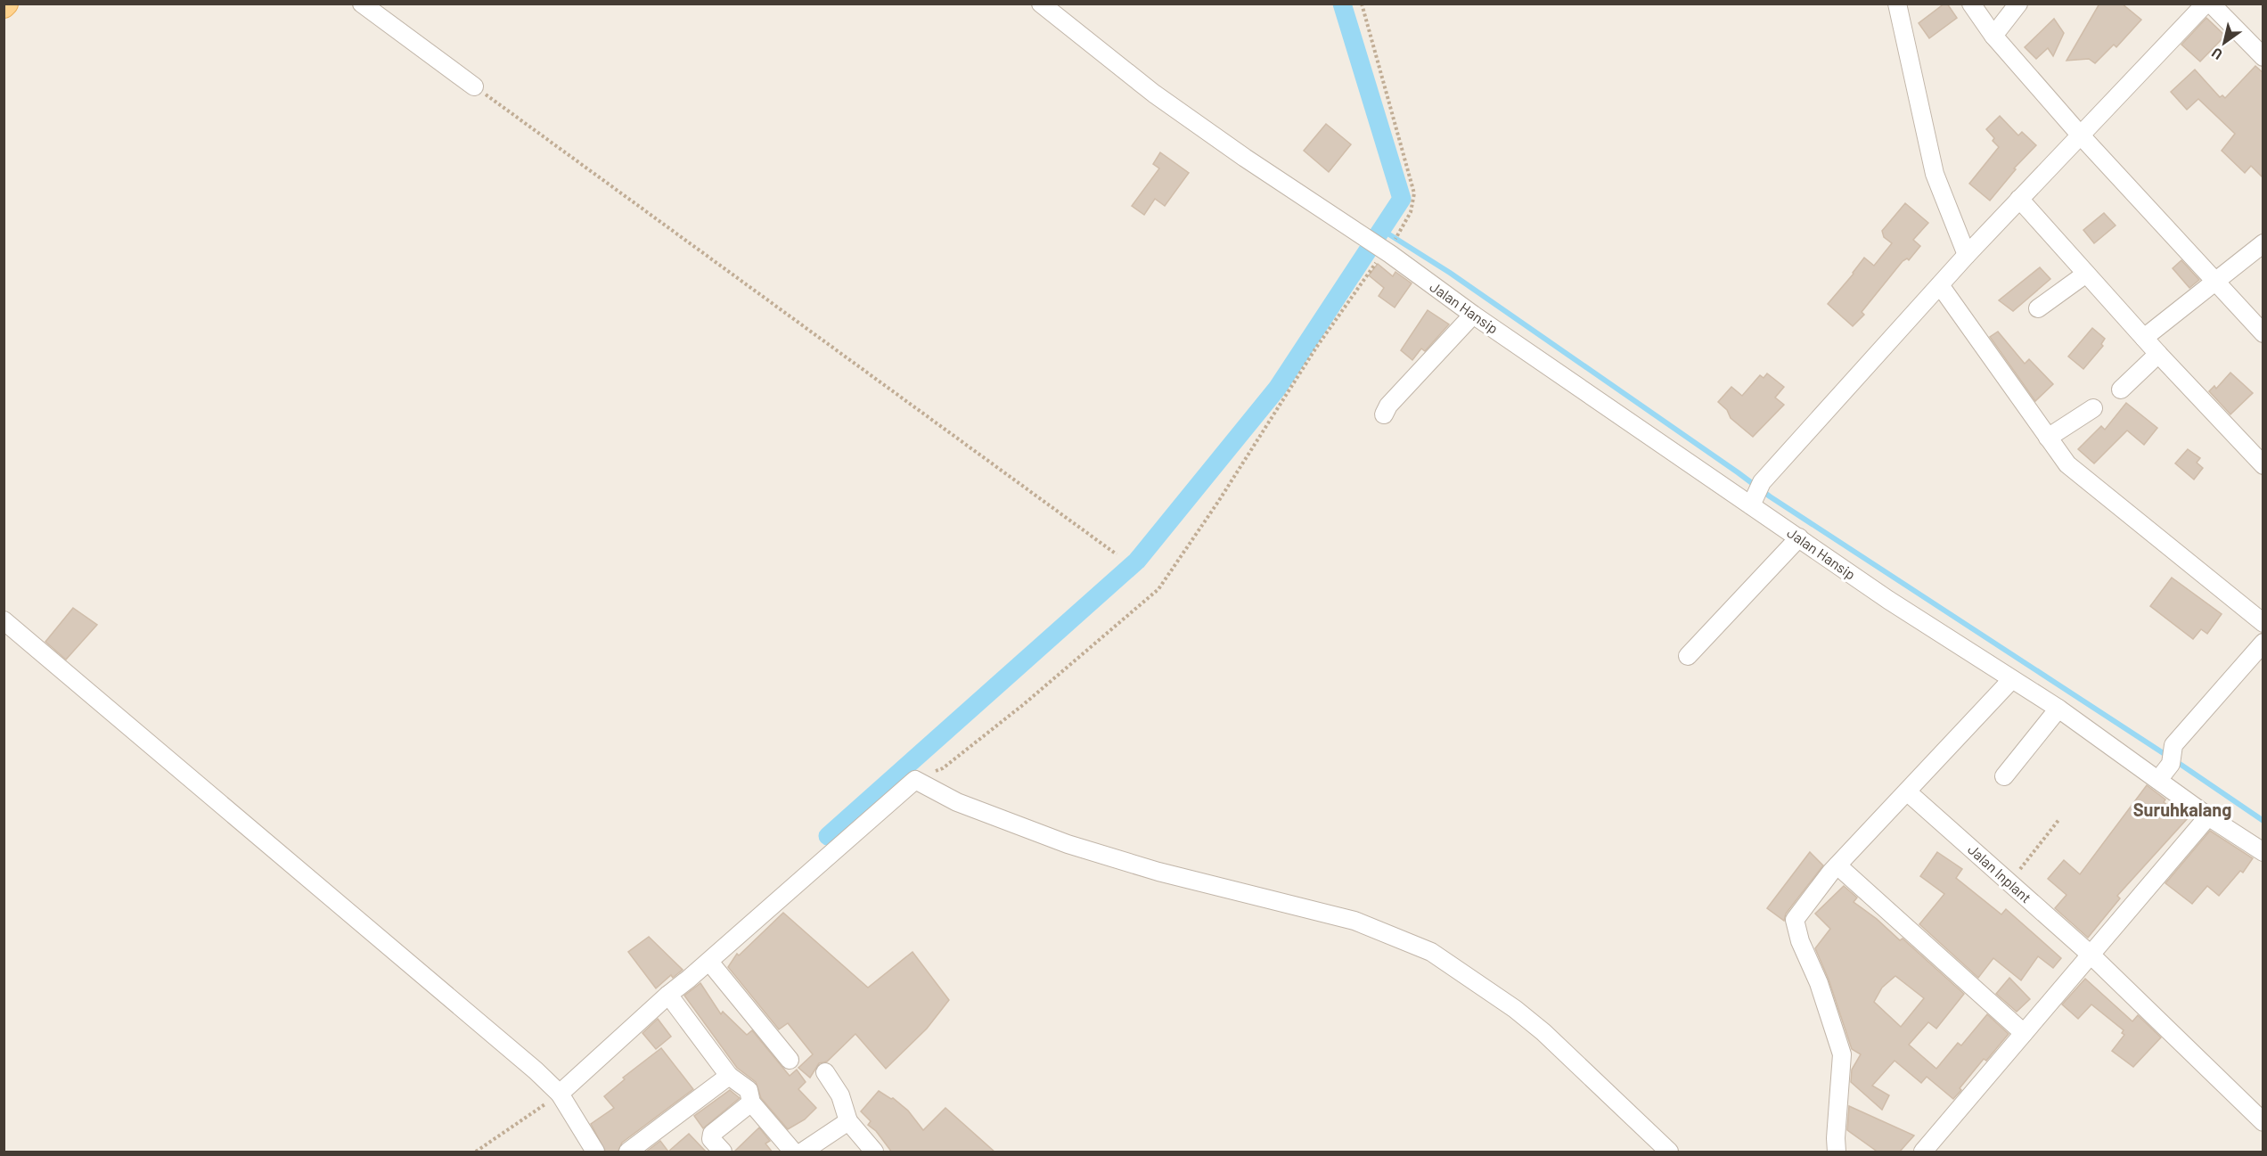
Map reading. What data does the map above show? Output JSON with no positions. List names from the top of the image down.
{
  "streets": {
    "street": ["Jalan Hansip", "Jalan Inplant"]
  },
  "districts": ["Suruhkalang"],
  "north": "bottom left"
}
